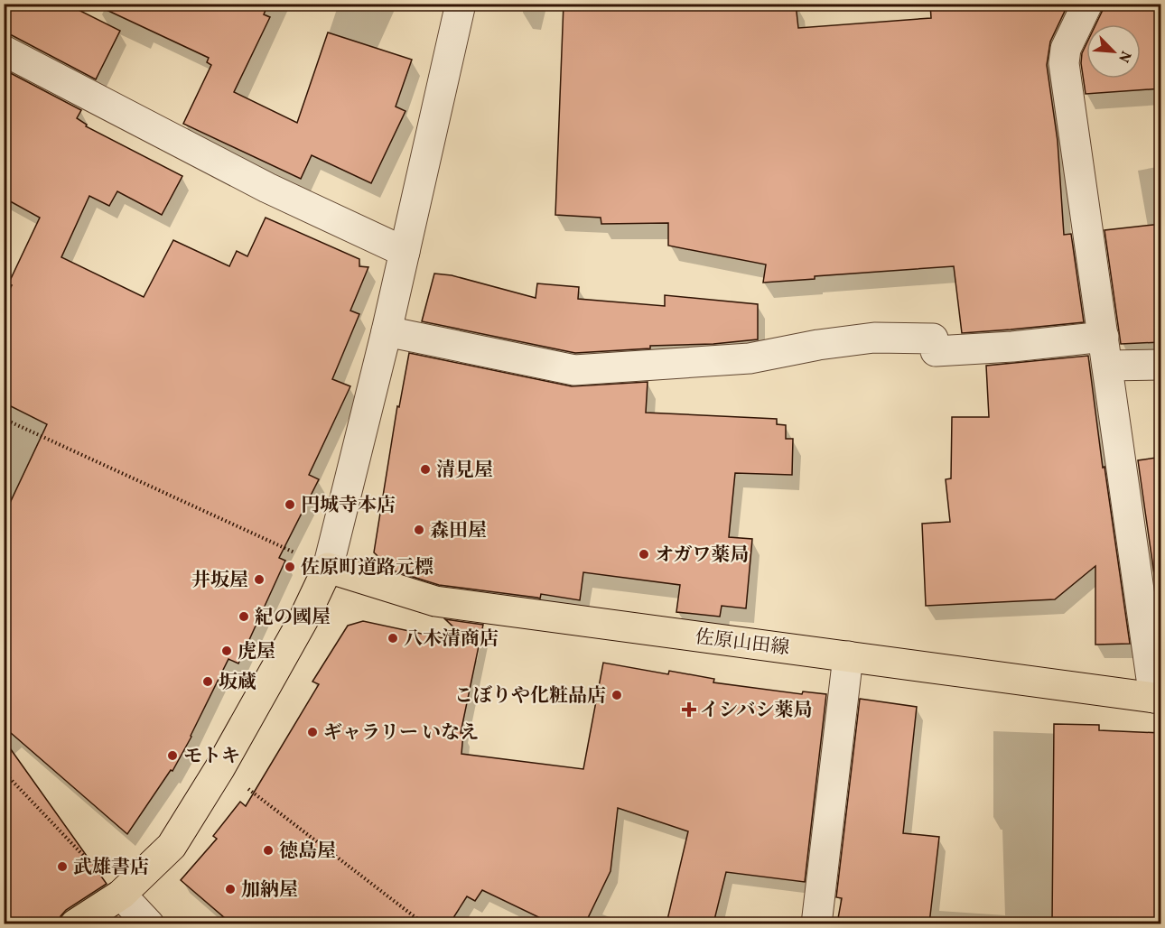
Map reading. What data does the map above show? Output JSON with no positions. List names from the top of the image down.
{
  "streets": {
    "main road": ["佐原山田線"]
  },
  "places": {
    "other": [
      "清見屋",
      "円城寺本店",
      "森田屋",
      "オガワ薬局",
      "佐原町道路元標",
      "井坂屋",
      "紀の國屋",
      "八木清商店",
      "虎屋",
      "坂蔵",
      "こぼりや化粧品店",
      "ギャラリー いなえ",
      "モトキ",
      "徳島屋",
      "武雄書店",
      "加納屋"
    ],
    "health": ["イシバシ薬局"]
  },
  "north": "bottom right"
}
